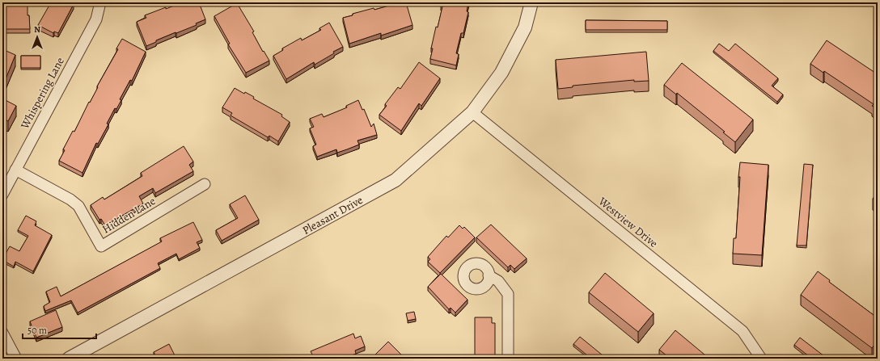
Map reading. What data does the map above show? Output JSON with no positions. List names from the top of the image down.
{
  "streets": {
    "street": [
      "Whispering Lane",
      "Hidden Lane",
      "Pleasant Drive",
      "Westview Drive"
    ]
  },
  "crossings": [
    ["Whispering Lane", "Hidden Lane"],
    ["Pleasant Drive", "Westview Drive"]
  ],
  "scale_bar": "50 m",
  "north": "top"
}
